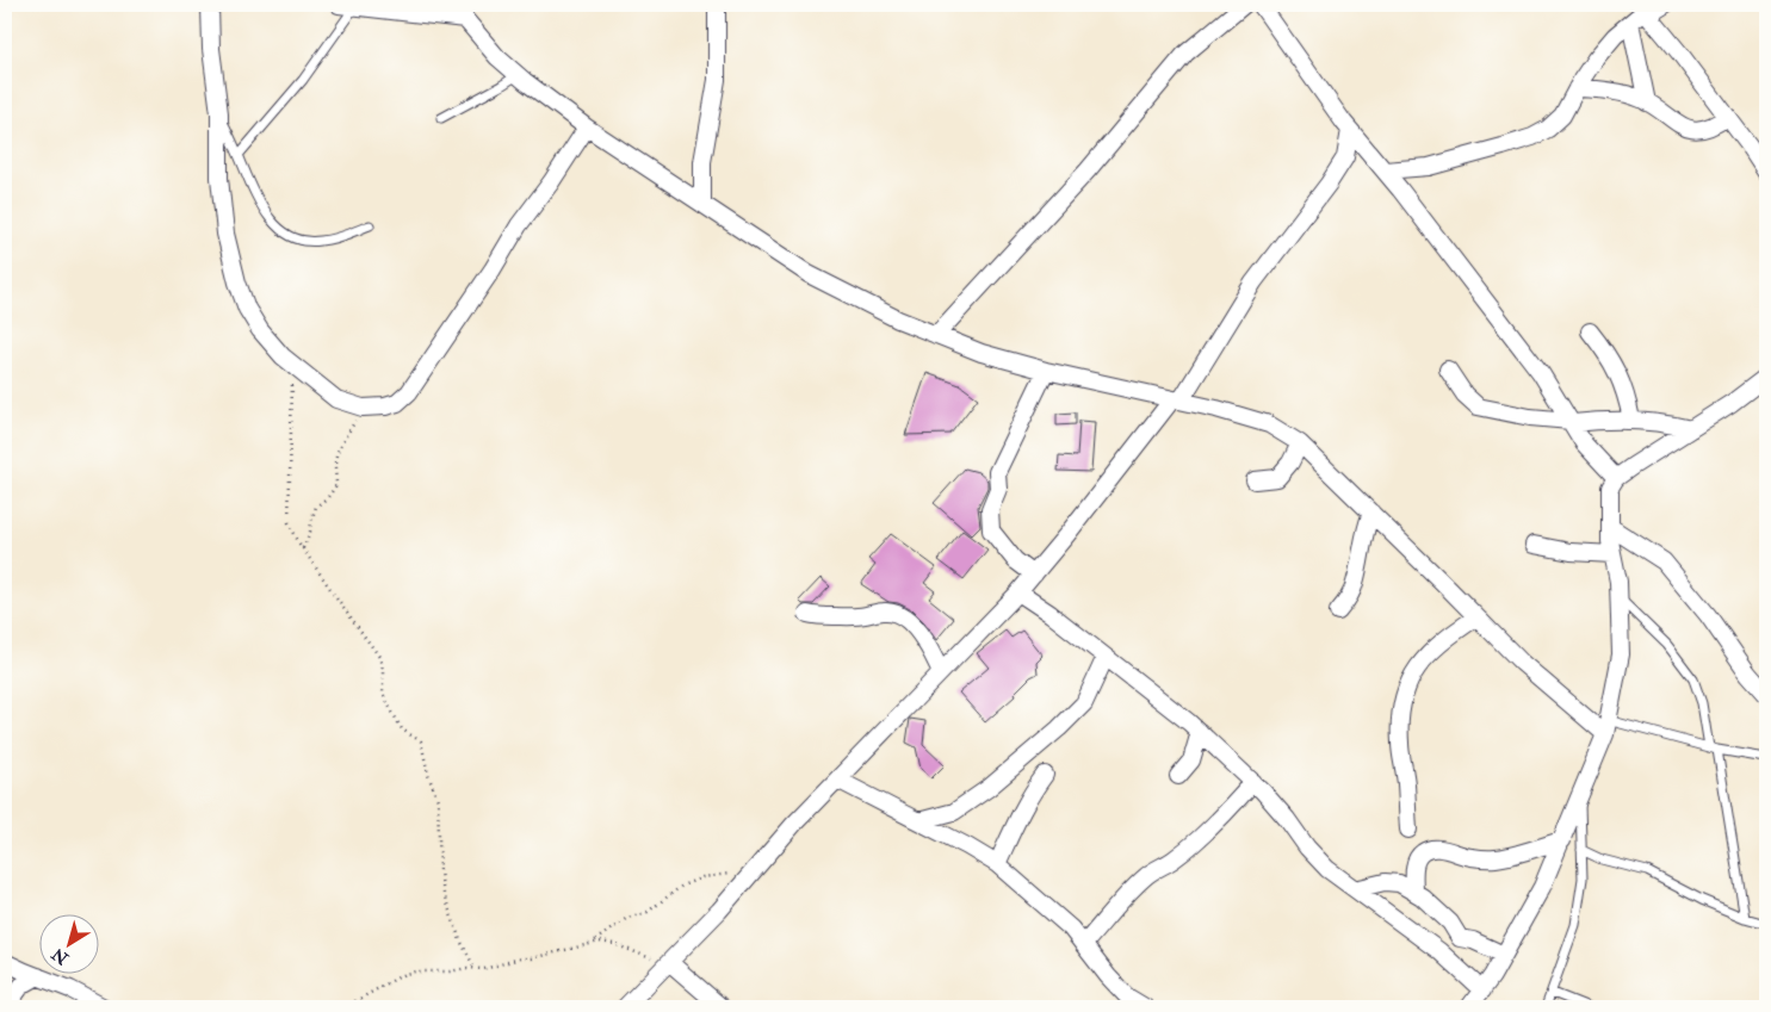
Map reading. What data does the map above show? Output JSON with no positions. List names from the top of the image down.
{
  "north": "bottom left"
}
